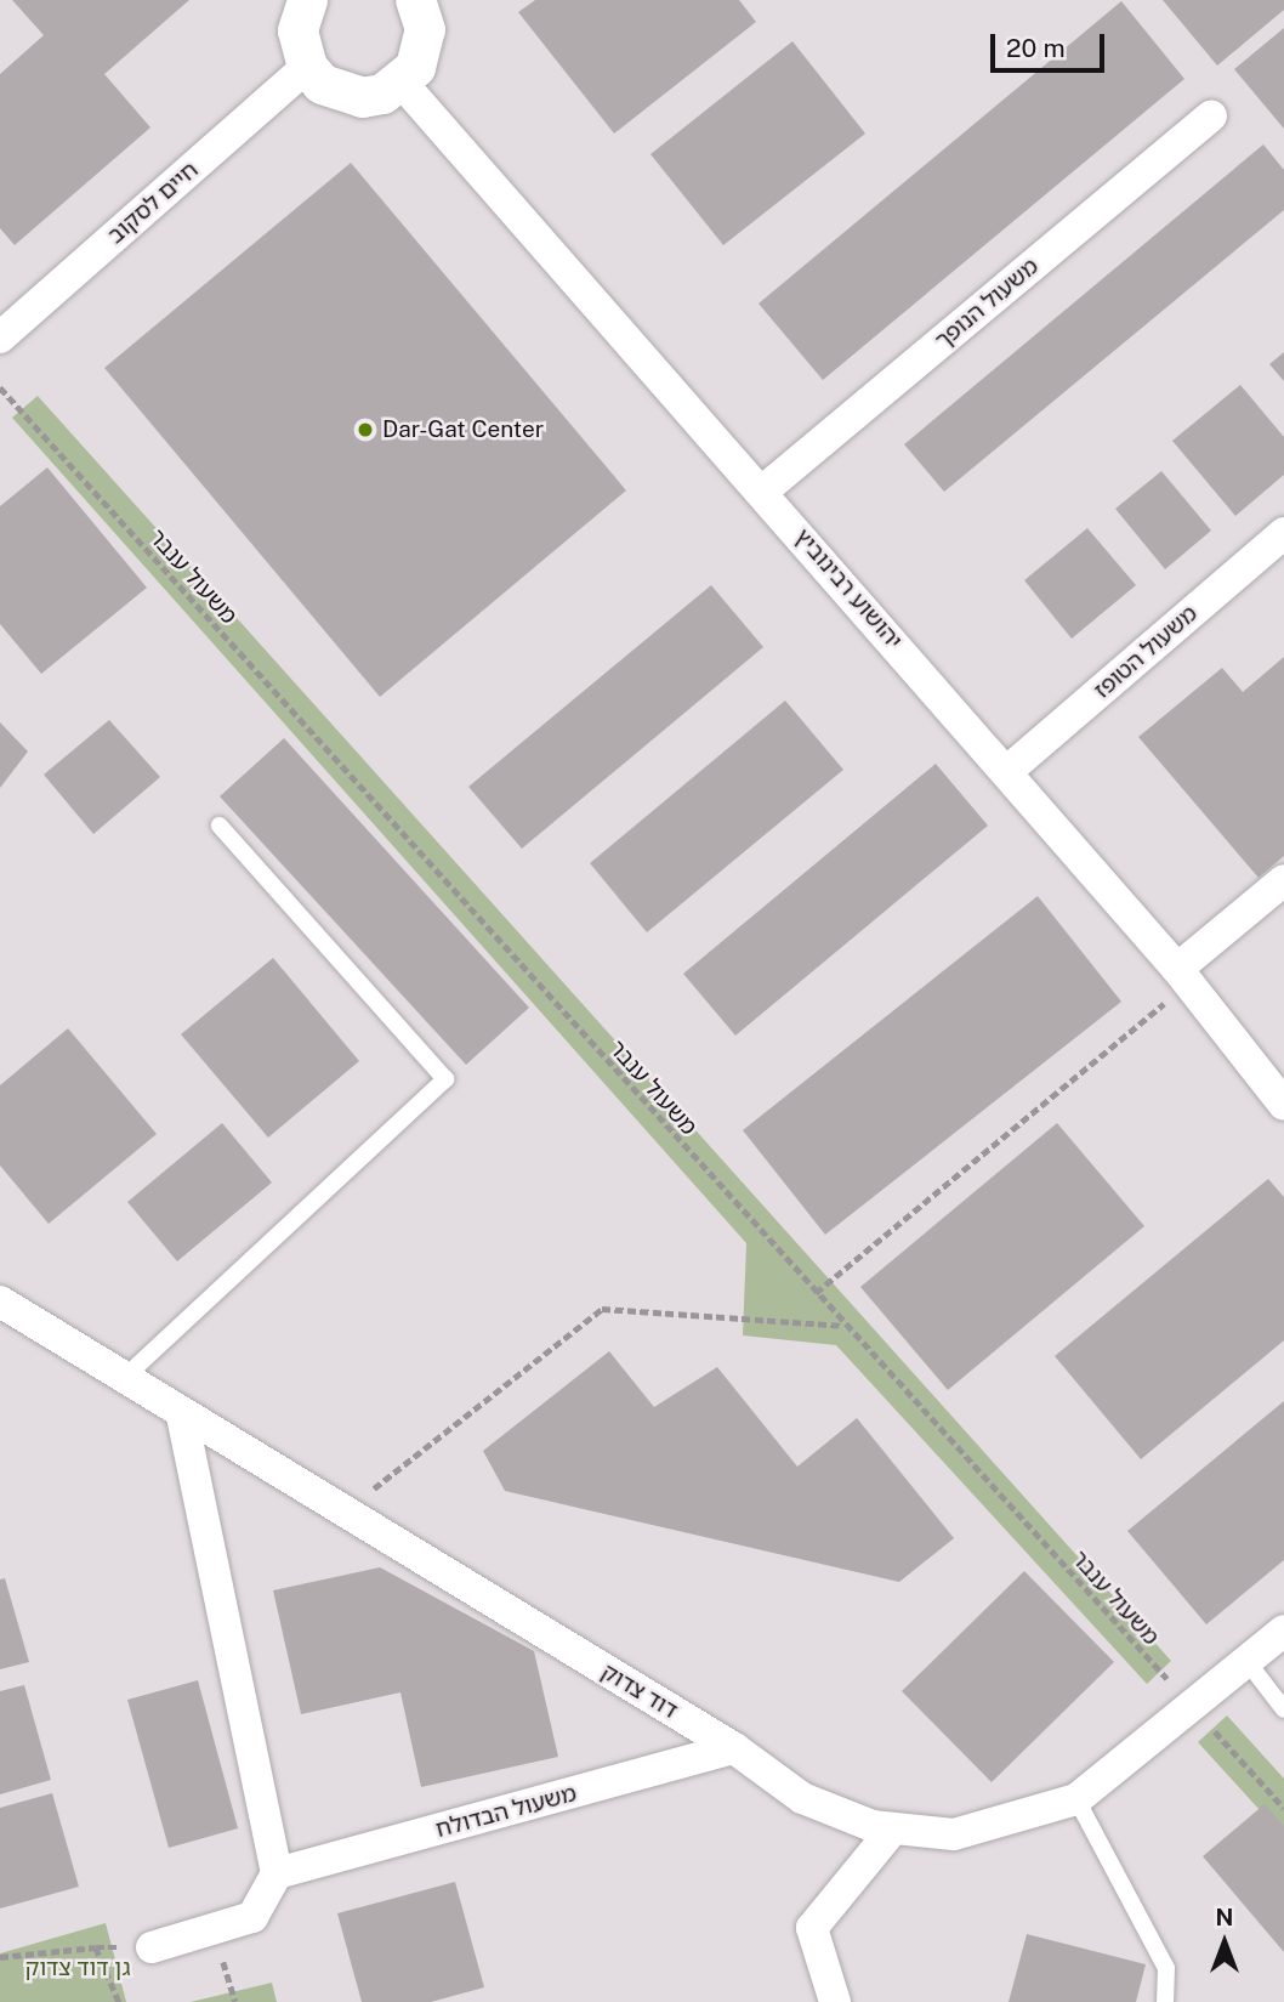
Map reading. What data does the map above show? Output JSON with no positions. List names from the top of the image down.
{
  "streets": {
    "street": [
      "חיים לסקוב",
      "משעול הנופך",
      "יהושוע רבינוביץ",
      "משעול הטופז",
      "דוד צדוק",
      "משעול הבדולח"
    ],
    "path": ["משעול ענבר"]
  },
  "crossings": [
    ["משעול הנופך", "יהושוע רבינוביץ"],
    ["משעול ענבר", "דוד צדוק"],
    ["יהושוע רבינוביץ", "משעול הטופז"],
    ["דוד צדוק", "משעול הבדולח"]
  ],
  "parks": ["גן דוד צדוק"],
  "places": ["Dar-Gat Center"],
  "scale_bar": "20 m",
  "north": "top"
}
